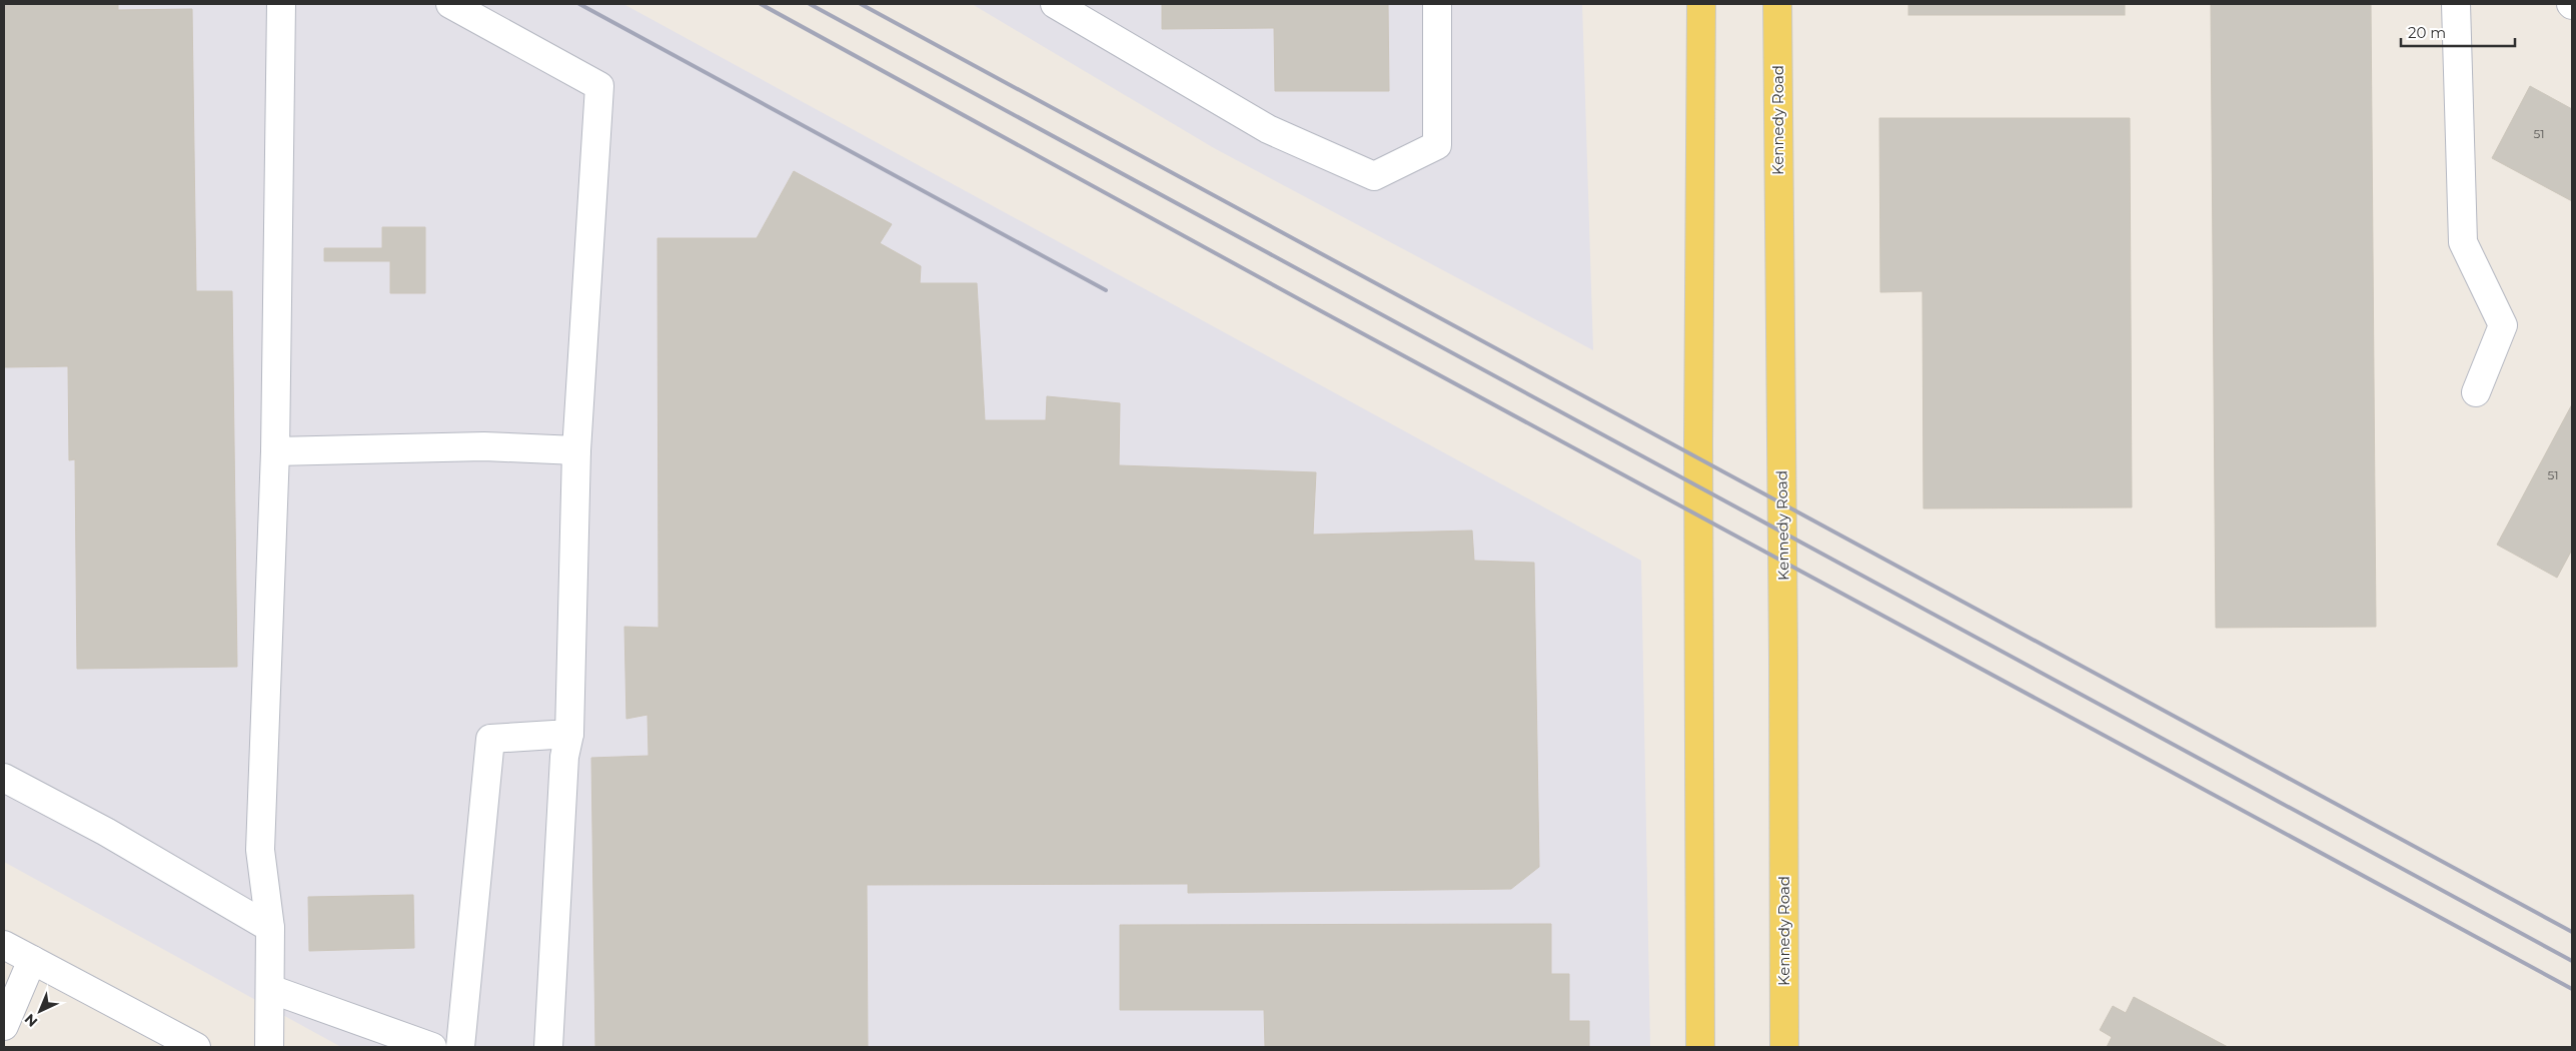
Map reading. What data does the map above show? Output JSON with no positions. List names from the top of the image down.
{
  "streets": {
    "main road": ["Kennedy Road"]
  },
  "house_numbers": ["51", "51"],
  "scale_bar": "20 m",
  "north": "bottom left"
}
